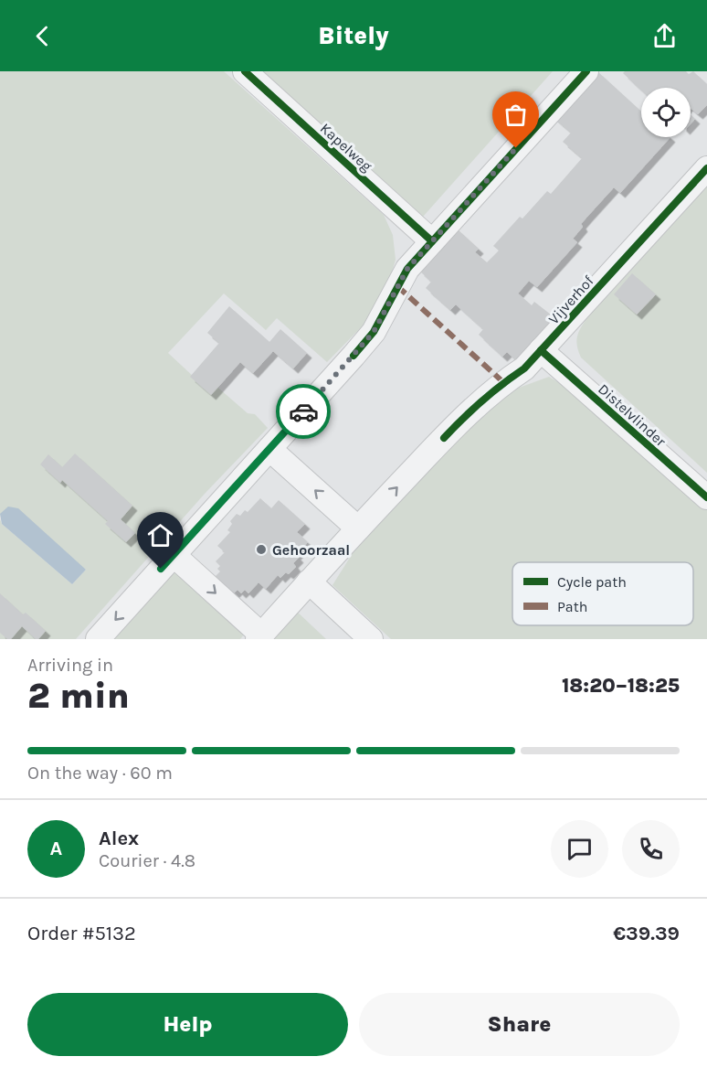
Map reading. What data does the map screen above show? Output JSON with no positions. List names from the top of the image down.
{
  "streets": {
    "lane": ["Kapelweg", "Vijverhof", "Distelvlinder"]
  },
  "crossings": [
    ["Vijverhof", "Distelvlinder"]
  ],
  "places": ["Gehoorzaal"],
  "legend": ["Cycle path", "Path"],
  "page": {
    "header": "Bitely",
    "heading": ["2 min", "Arriving in", "18:20–18:25"],
    "panel": [
      "Alex",
      "Courier · 4.8",
      "Order #5132",
      "€39.39"
    ],
    "bar": "On the way · 60 m",
    "round": "A",
    "buttons": ["Help", "Share"]
  }
}
